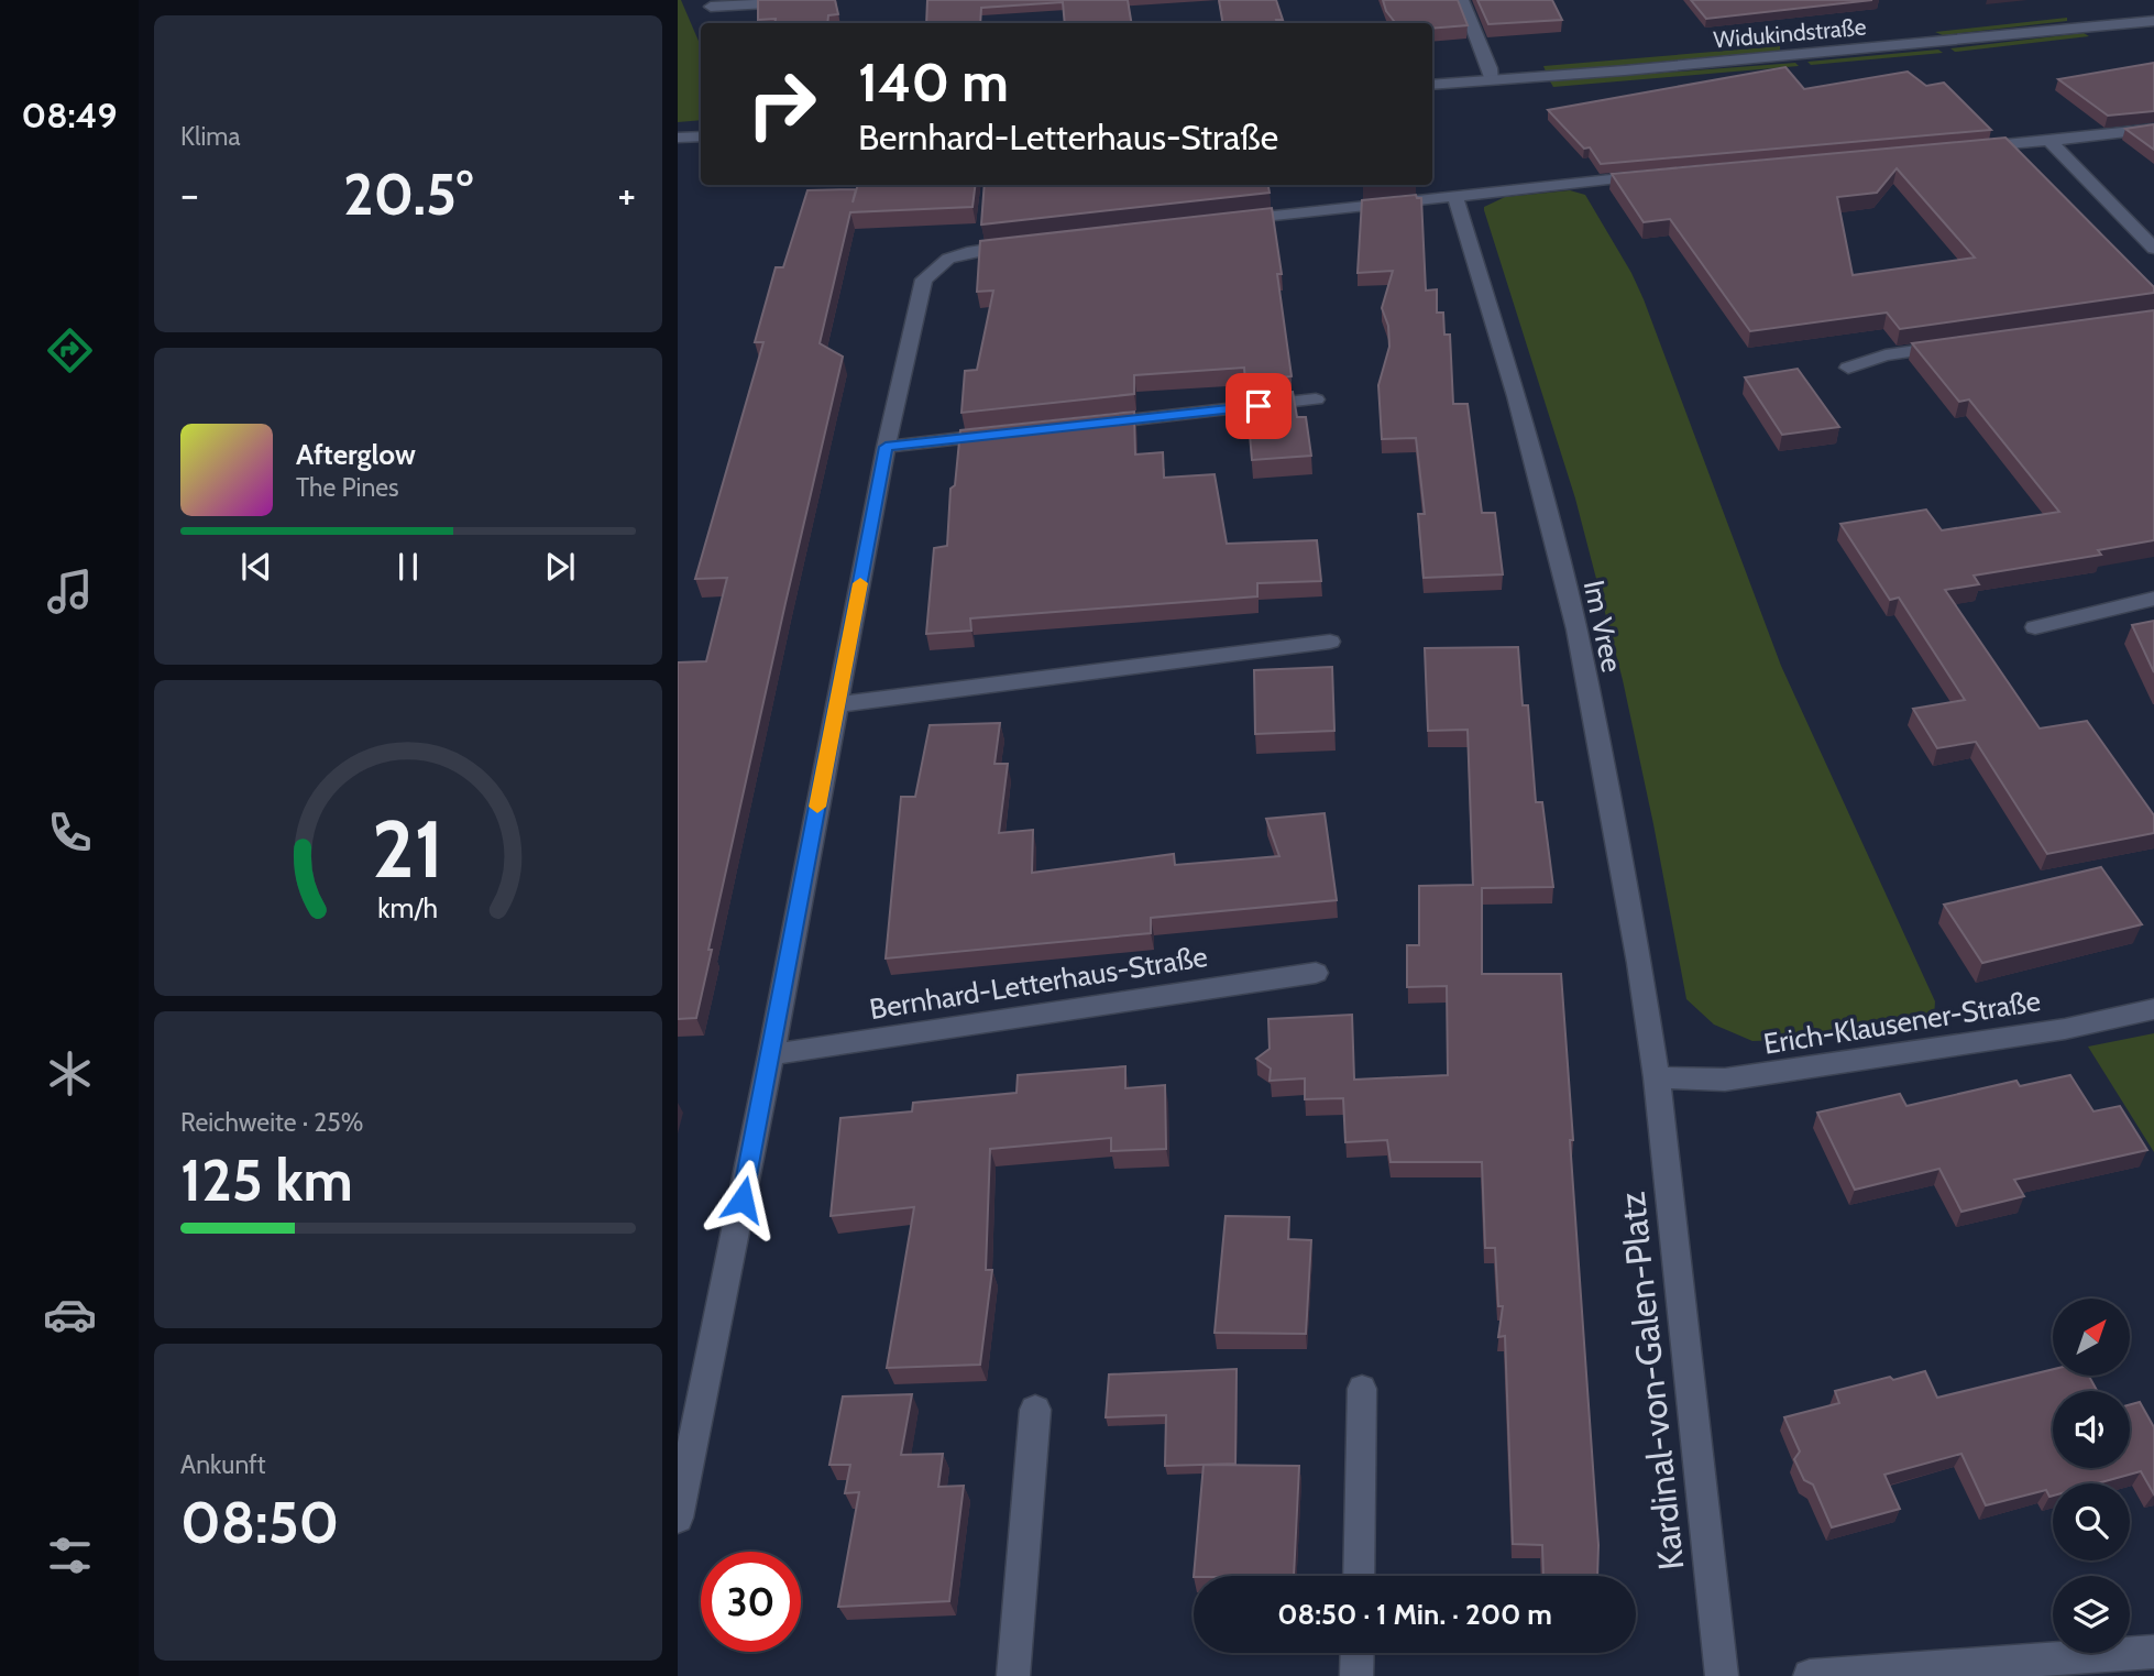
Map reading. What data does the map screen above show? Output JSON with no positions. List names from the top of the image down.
{
  "streets": {
    "street": [
      "Widukindstraße",
      "Im Vree",
      "Bernhard-Letterhaus-Straße",
      "Erich-Klausener-Straße",
      "Kardinal-von-Galen-Platz"
    ]
  },
  "crossings": [
    ["Im Vree", "Erich-Klausener-Straße"],
    ["Im Vree", "Kardinal-von-Galen-Platz"],
    ["Erich-Klausener-Straße", "Kardinal-von-Galen-Platz"]
  ],
  "north": "top right",
  "page": {
    "tabs": "08:49",
    "tile": [
      "Klima",
      ["Reichweite · 25%", "125 km"],
      ["Ankunft", "08:50"]
    ],
    "turn": ["140 m", "Bernhard-Letterhaus-Straße"],
    "heat": ["−", "20.5°", "+"],
    "song": ["Afterglow", "The Pines"],
    "limit": "30",
    "trip": "08:50 · 1 Min. · 200 m",
    "gauge": ["21", "km/h"]
  }
}
